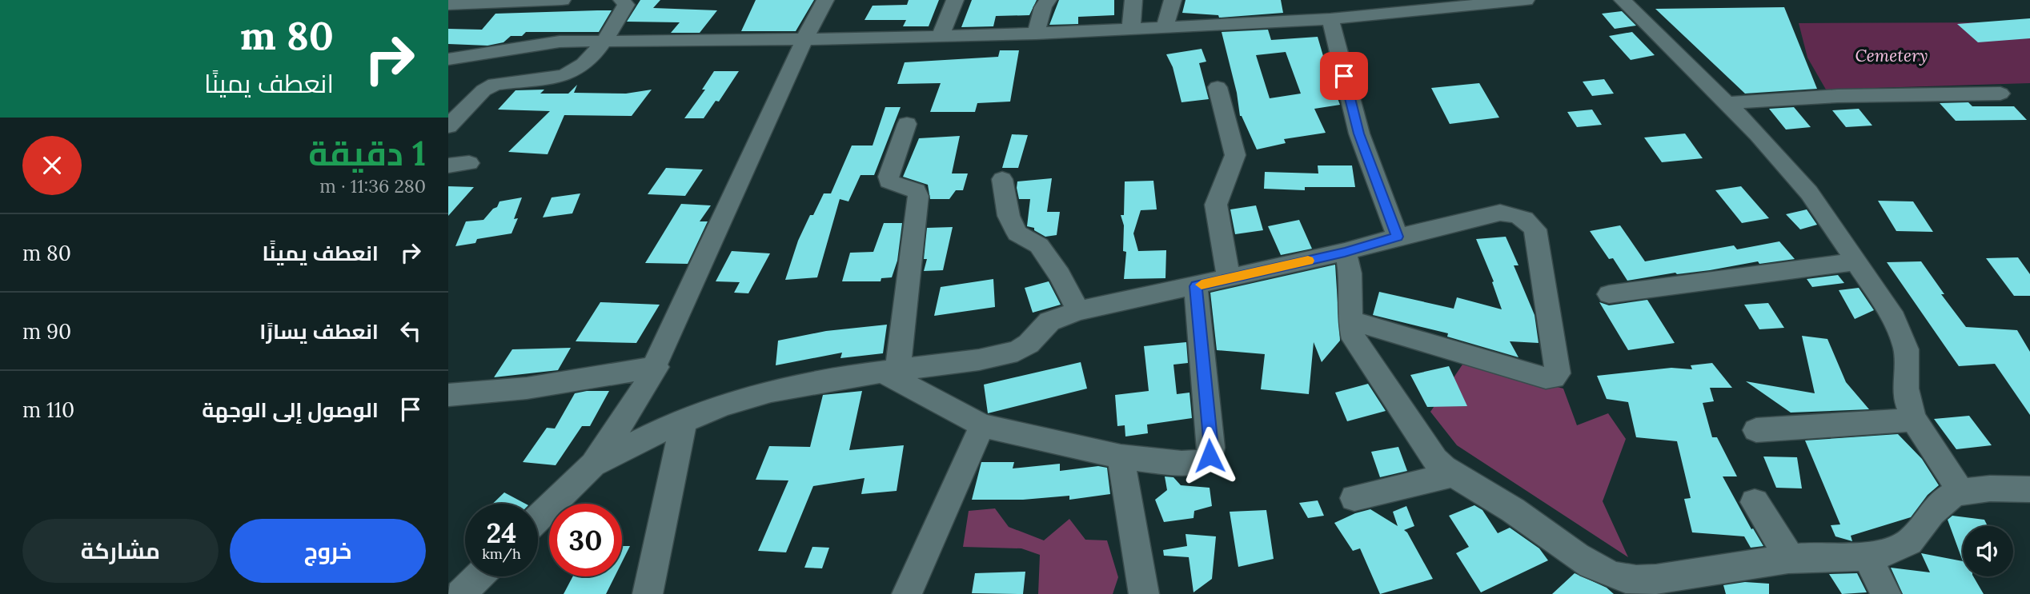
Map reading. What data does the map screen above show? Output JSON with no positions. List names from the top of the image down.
{
  "parks": ["Cemetery"],
  "page": {
    "turn": ["80 m", "انعطف يمينًا"],
    "heading": ["1 دقيقة", "280 m · 11:36"],
    "list": [
      {
        "name": "انعطف يمينًا",
        "value": "80 m"
      },
      {
        "name": "انعطف يسارًا",
        "value": "90 m"
      },
      {
        "name": "الوصول إلى الوجهة",
        "value": "110 m"
      }
    ],
    "speed": "24 km/h",
    "limit": "30",
    "buttons": ["خروج", "مشاركة"]
  }
}
